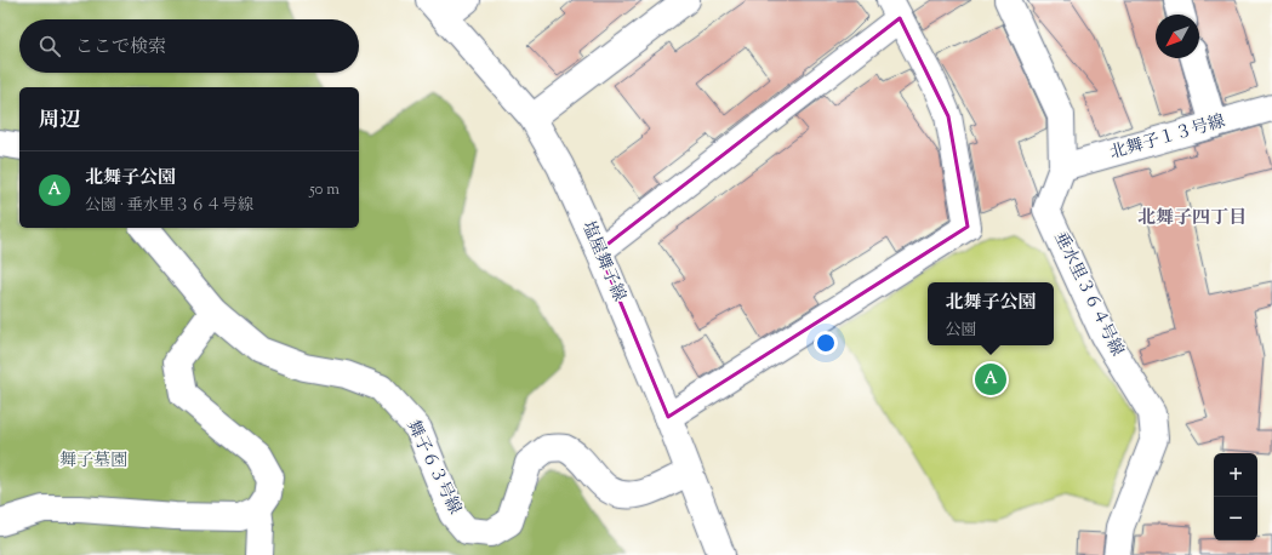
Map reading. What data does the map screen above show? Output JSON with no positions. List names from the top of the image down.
{
  "streets": {
    "street": [
      "北舞子１３号線",
      "塩屋舞子線",
      "垂水里３６４号線",
      "舞子６３号線"
    ]
  },
  "crossings": [
    ["北舞子１３号線", "垂水里３６４号線"],
    ["塩屋舞子線", "舞子６３号線"]
  ],
  "districts": ["北舞子四丁目"],
  "parks": ["舞子墓園"],
  "north": "bottom left",
  "page": {
    "search": "ここで検索",
    "heading": "周辺",
    "list": [
      {
        "mark": "A",
        "name": "北舞子公園",
        "note": "公園 · 垂水里３６４号線",
        "value": "50 m"
      }
    ],
    "popup": ["北舞子公園", "公園"],
    "pins": "A",
    "map_buttons": ["+", "−"]
  }
}
